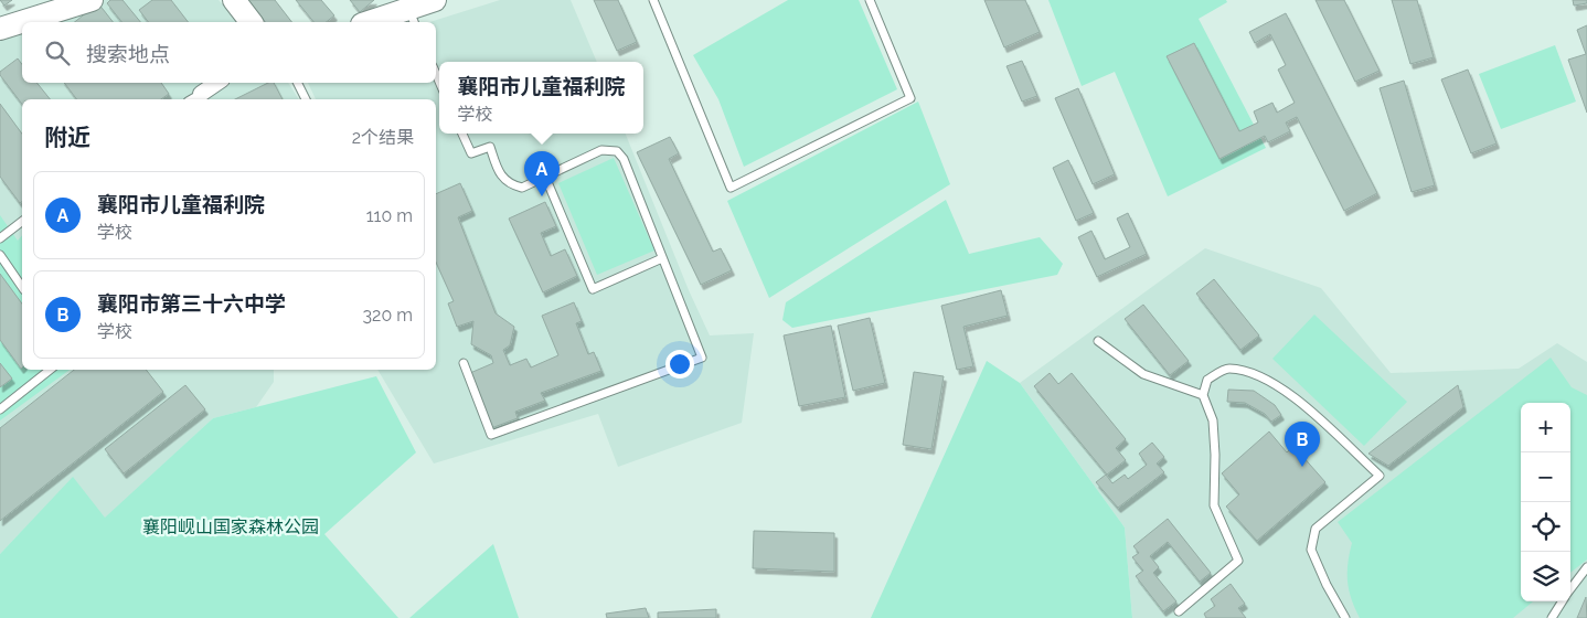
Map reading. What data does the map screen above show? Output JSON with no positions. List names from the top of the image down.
{
  "parks": ["襄阳岘山国家森林公园"],
  "page": {
    "search": "搜索地点",
    "popup": ["襄阳市儿童福利院", "学校"],
    "heading": ["附近", "2个结果"],
    "pins": ["A", "B"],
    "list": [
      {
        "mark": "A",
        "name": "襄阳市儿童福利院",
        "note": "学校",
        "value": "110 m"
      },
      {
        "mark": "B",
        "name": "襄阳市第三十六中学",
        "note": "学校",
        "value": "320 m"
      }
    ],
    "map_buttons": ["+", "−"]
  }
}
